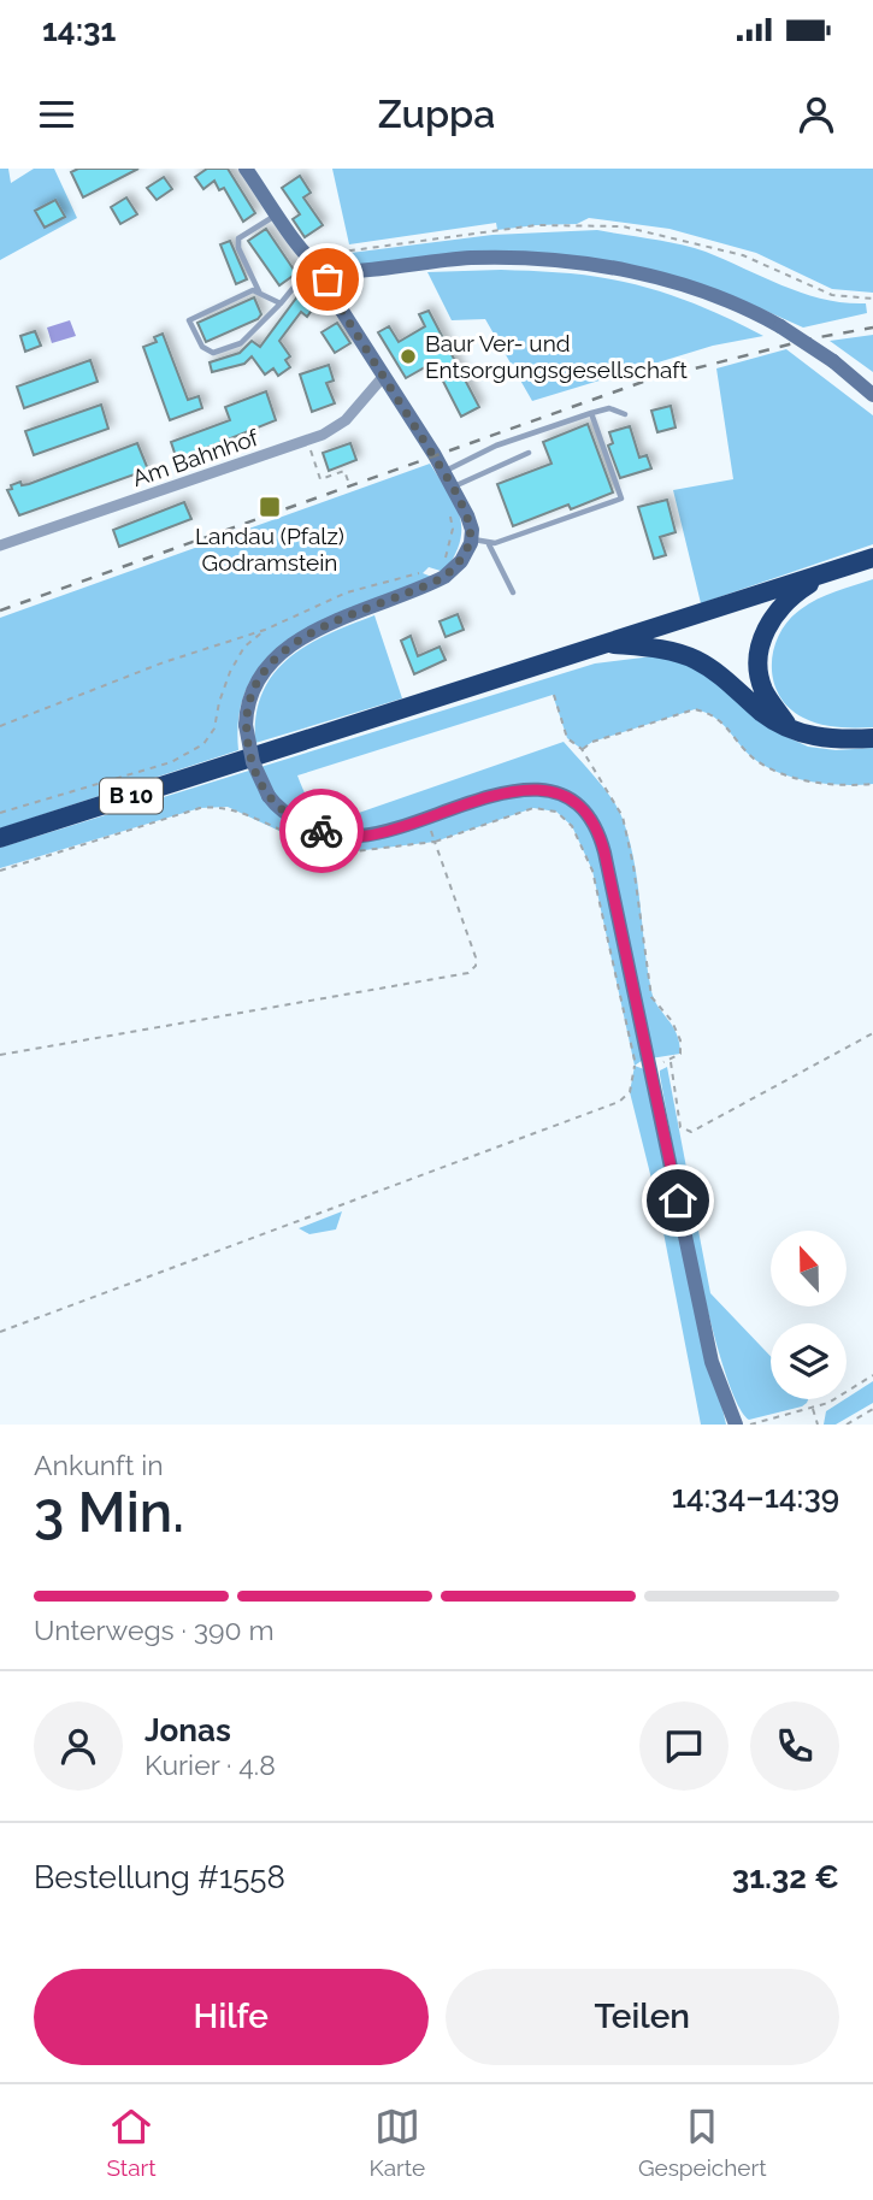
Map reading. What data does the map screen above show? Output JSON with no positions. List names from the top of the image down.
{
  "streets": {
    "highway": ["B 10"],
    "street": ["Am Bahnhof"]
  },
  "places": {
    "other": ["Baur Ver- und Entsorgungsgesellschaft"],
    "transit": ["Landau (Pfalz) Godramstein"]
  },
  "north": "top",
  "page": {
    "status": "14:31",
    "header": "Zuppa",
    "heading": ["3 Min.", "Ankunft in", "14:34–14:39"],
    "panel": [
      "Jonas",
      "Kurier · 4.8",
      "Bestellung #1558",
      "31.32 €"
    ],
    "bar": "Unterwegs · 390 m",
    "buttons": ["Hilfe", "Teilen"],
    "tabs": ["Start", "Karte", "Gespeichert"]
  }
}
